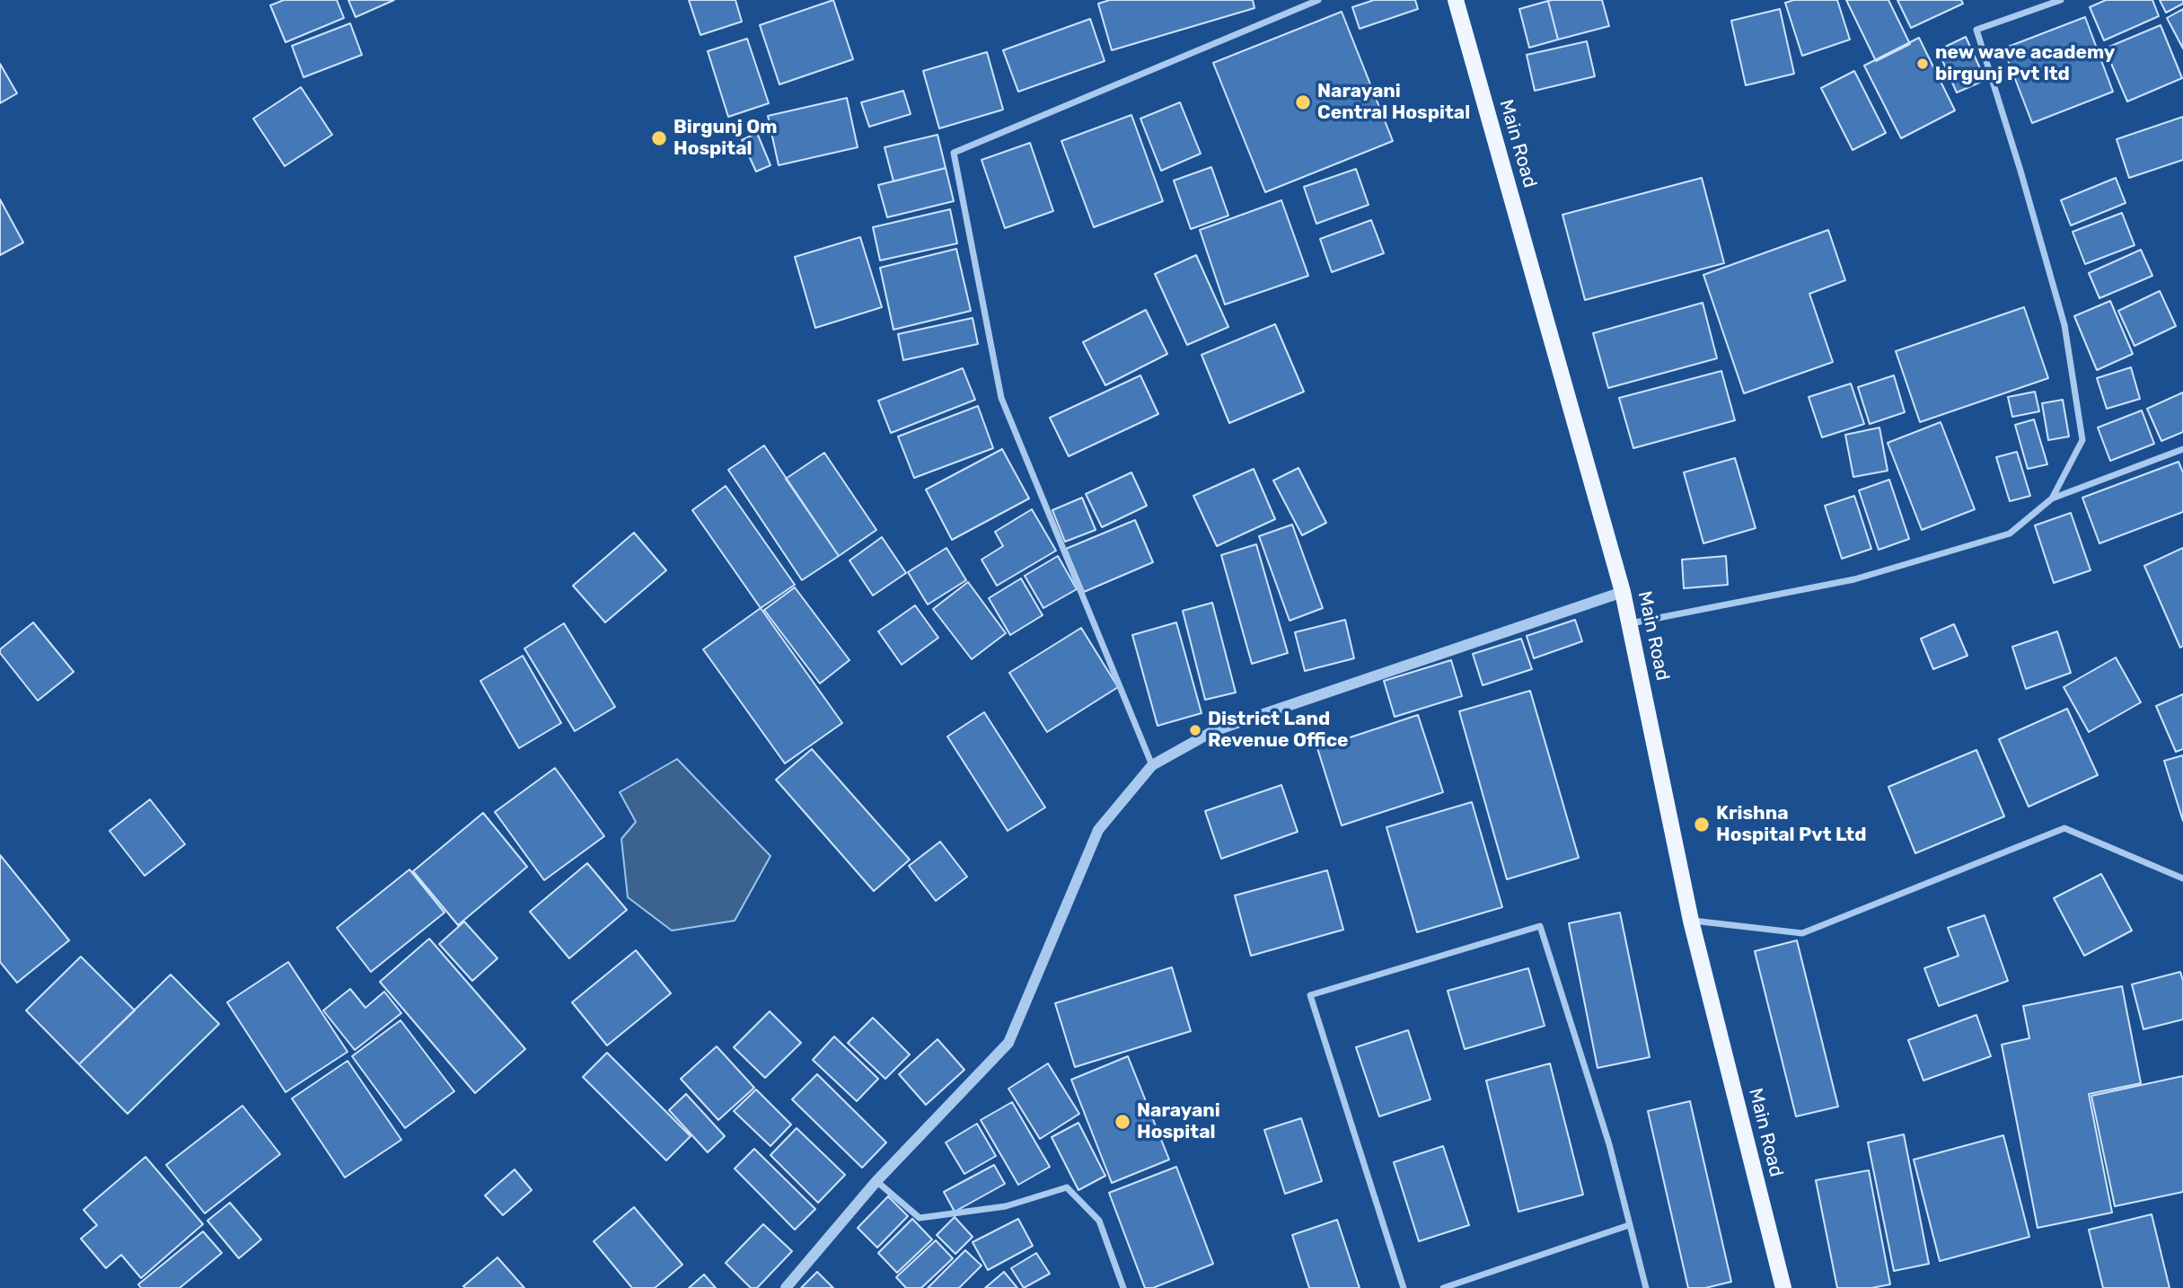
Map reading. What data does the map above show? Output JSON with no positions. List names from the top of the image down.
{
  "streets": {
    "main road": ["Main Road"]
  },
  "places": [
    "new wave academy birgunj Pvt ltd",
    "Narayani Central Hospital",
    "Birgunj Om Hospital",
    "District Land Revenue Office",
    "Krishna Hospital Pvt Ltd",
    "Narayani Hospital"
  ]
}
